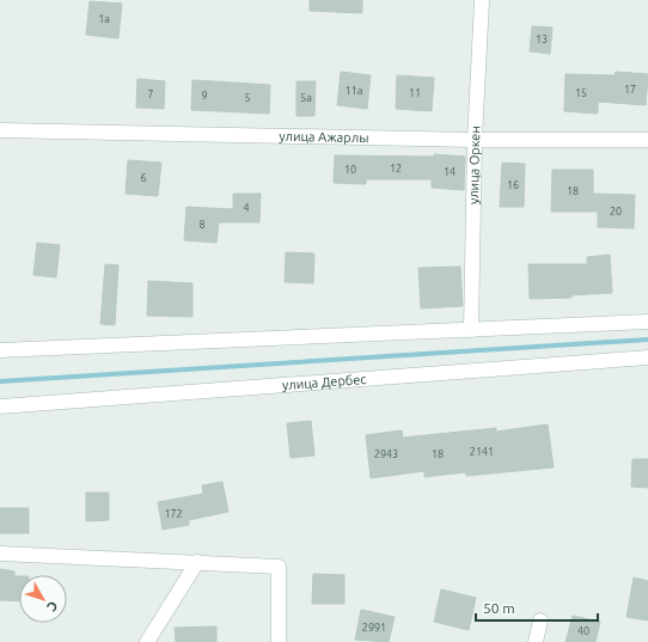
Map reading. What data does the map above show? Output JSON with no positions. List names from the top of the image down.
{
  "streets": {
    "street": ["улица Ажарлы", "улица Оркен", "улица Дербес"]
  },
  "crossings": [
    ["улица Ажарлы", "улица Оркен"]
  ],
  "house_numbers": [
    "1а",
    "13",
    "17",
    "11а",
    "11",
    "15",
    "7",
    "9",
    "5",
    "5а",
    "12",
    "10",
    "14",
    "6",
    "16",
    "18",
    "4",
    "20",
    "8",
    "2141",
    "2943",
    "18",
    "172",
    "2991",
    "40"
  ],
  "scale_bar": "50 m",
  "north": "bottom right"
}
